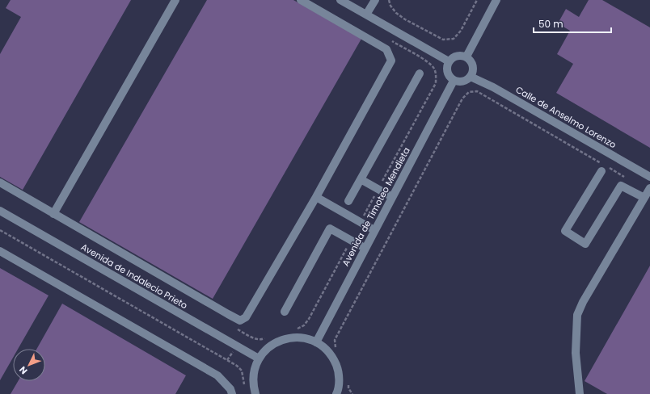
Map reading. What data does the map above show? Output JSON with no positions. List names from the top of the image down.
{
  "streets": {
    "street": ["Calle de Anselmo Lorenzo", "Avenida de Timoteo Mendieta", "Avenida de Indalecio Prieto"]
  },
  "crossings": [
    ["Calle de Anselmo Lorenzo", "Avenida de Timoteo Mendieta"]
  ],
  "scale_bar": "50 m",
  "north": "bottom left"
}
